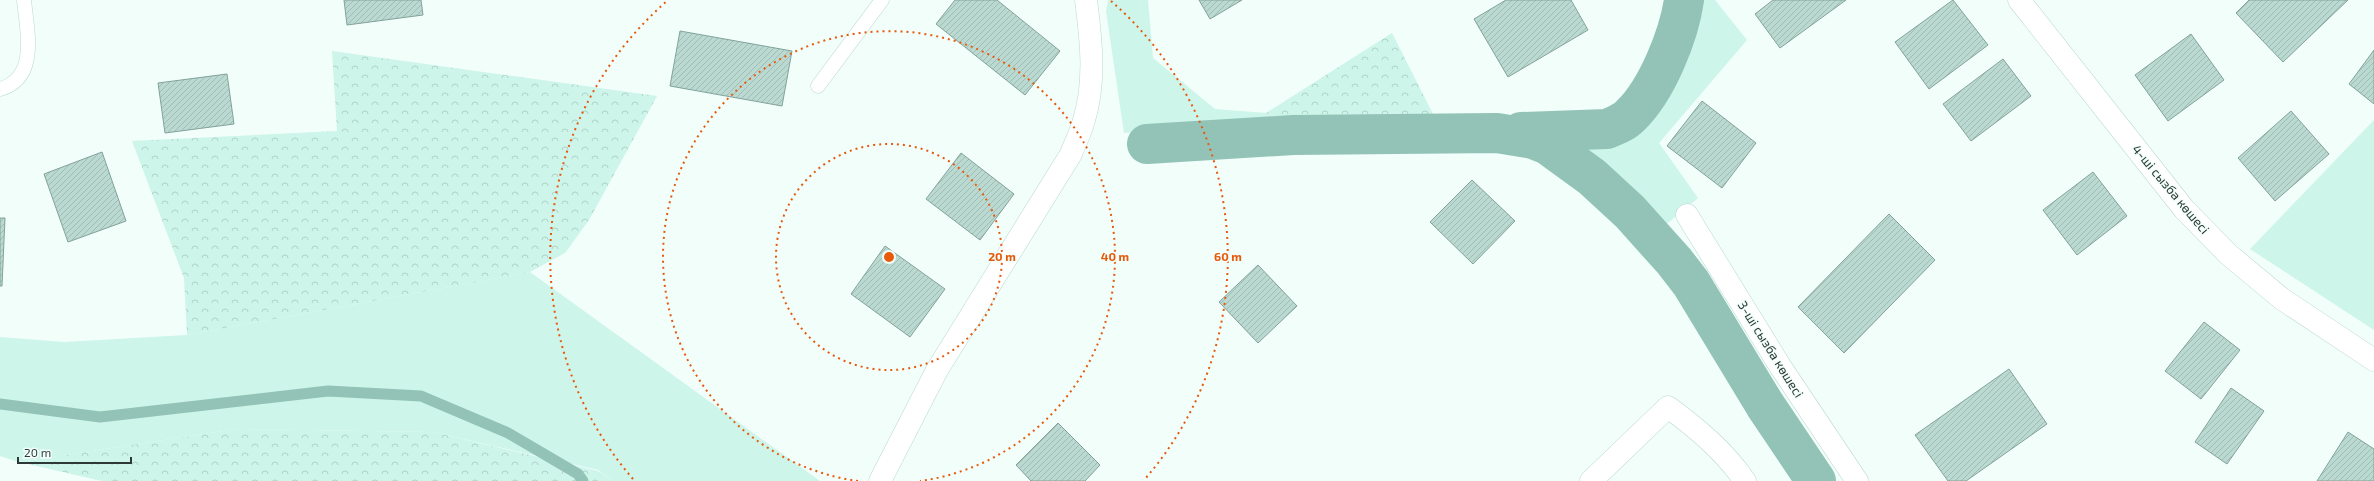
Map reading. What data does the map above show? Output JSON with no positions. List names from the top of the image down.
{
  "streets": {
    "street": ["4-ші сызба көшесі", "3-ші сызба көшесі"]
  },
  "scale_bar": "20 m",
  "rings": ["20 m", "40 m", "60 m"]
}
